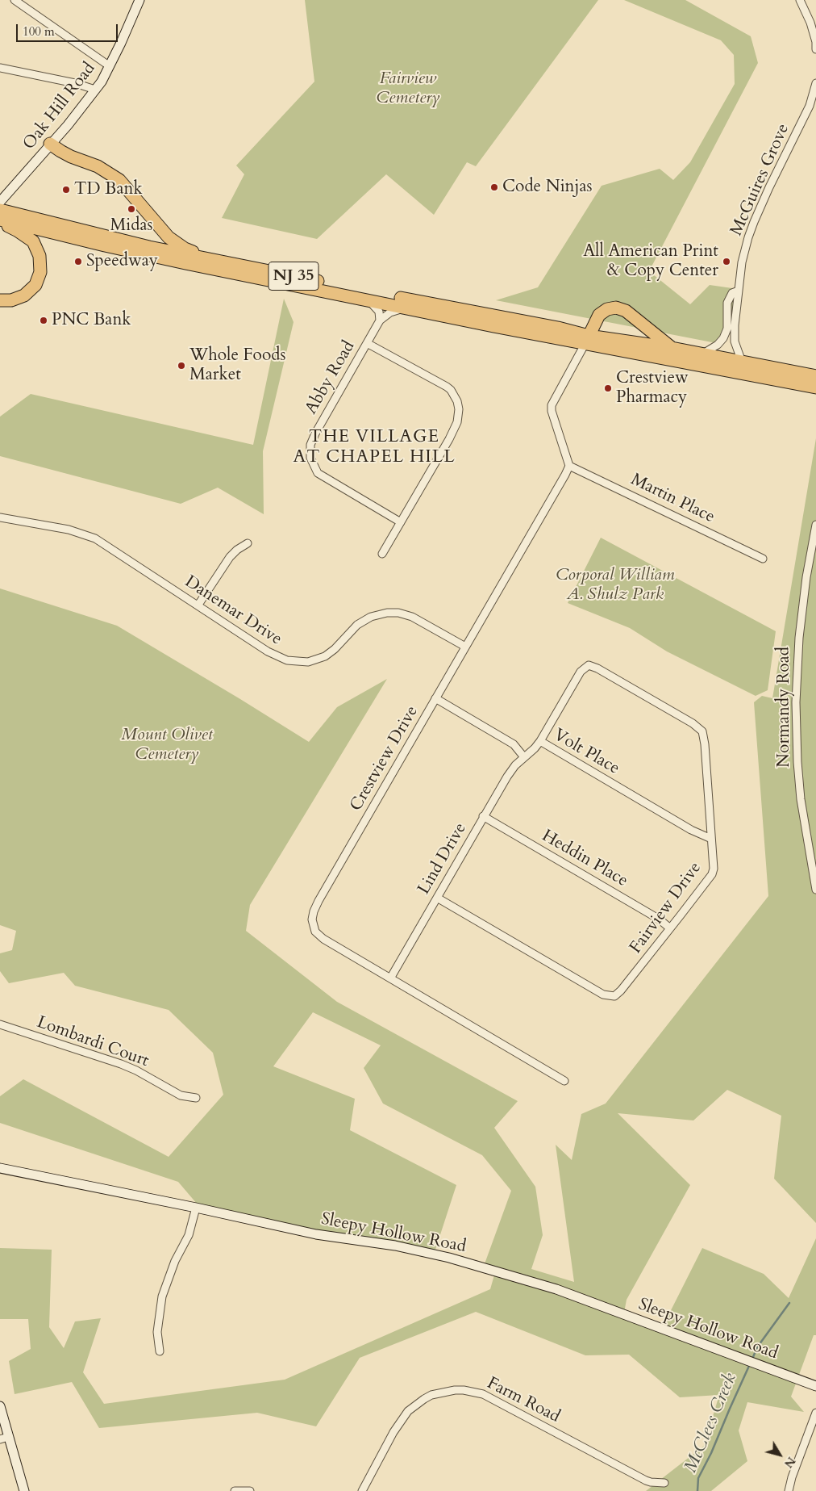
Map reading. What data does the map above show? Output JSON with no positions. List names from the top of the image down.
{
  "streets": {
    "highway": ["NJ 35"],
    "street": [
      "Oak Hill Road",
      "McGuires Grove",
      "Abby Road",
      "Martin Place",
      "Danemar Drive",
      "Normandy Road",
      "Volt Place",
      "Crestview Drive",
      "Lind Drive",
      "Heddin Place",
      "Fairview Drive",
      "Lombardi Court",
      "Sleepy Hollow Road",
      "Farm Road"
    ]
  },
  "crossings": [
    ["McGuires Grove", "NJ 35"],
    ["NJ 35", "Abby Road"],
    ["Martin Place", "Crestview Drive"],
    ["Danemar Drive", "Crestview Drive"],
    ["Volt Place", "Lind Drive"],
    ["Volt Place", "Fairview Drive"],
    ["Crestview Drive", "Lind Drive"],
    ["Lind Drive", "Heddin Place"],
    ["Lind Drive", "Fairview Drive"],
    ["Heddin Place", "Fairview Drive"]
  ],
  "districts": ["THE VILLAGE AT CHAPEL HILL"],
  "water": ["McClees Creek"],
  "parks": ["Fairview Cemetery", "Corporal William A. Shulz Park", "Mount Olivet Cemetery"],
  "places": [
    "Code Ninjas",
    "TD Bank",
    "Midas",
    "Speedway",
    "All American Print & Copy Center",
    "PNC Bank",
    "Whole Foods Market",
    "Crestview Pharmacy"
  ],
  "scale_bar": "100 m",
  "north": "bottom right"
}
